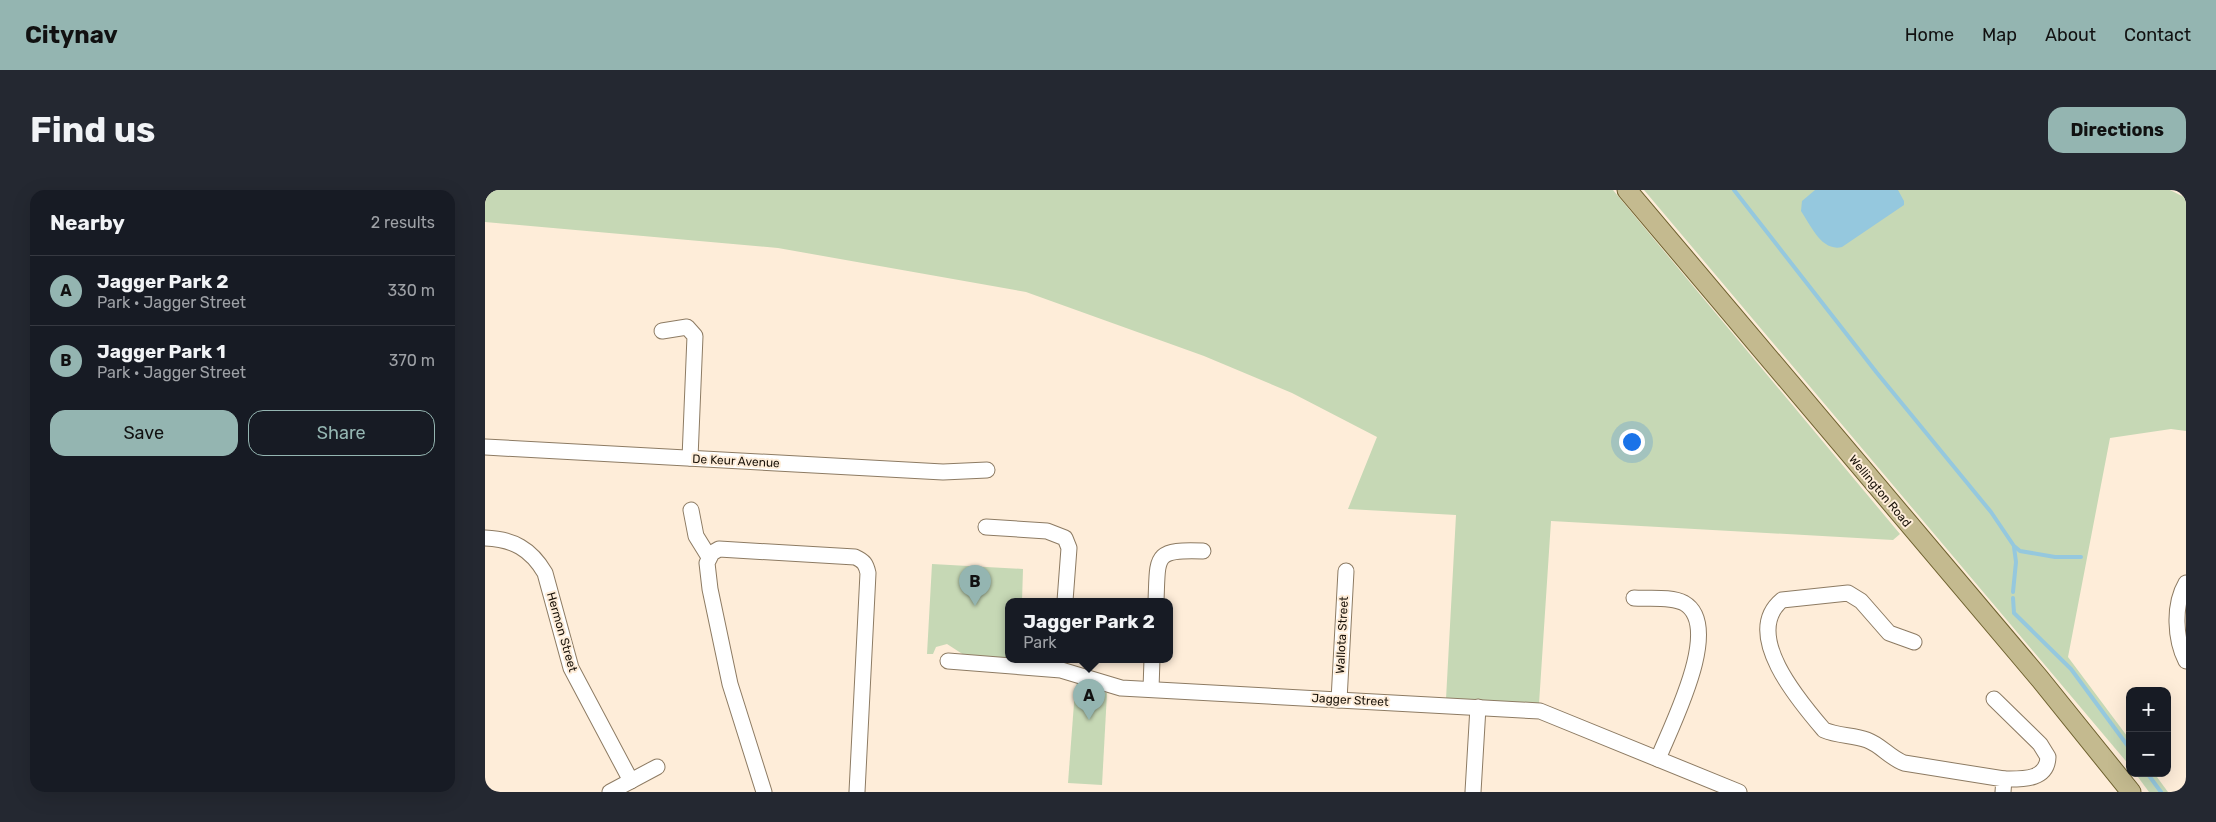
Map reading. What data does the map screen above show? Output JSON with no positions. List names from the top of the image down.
{
  "streets": {
    "main road": ["Wellington Road"],
    "street": [
      "De Keur Avenue",
      "Hermon Street",
      "Wallota Street",
      "Jagger Street"
    ]
  },
  "crossings": [
    ["Wallota Street", "Jagger Street"]
  ],
  "page": {
    "header": "Citynav",
    "nav": [
      "Home",
      "Map",
      "About",
      "Contact"
    ],
    "buttons": [
      "Directions",
      ["Save", "Share"]
    ],
    "title": "Find us",
    "heading": ["Nearby", "2 results"],
    "list": [
      {
        "mark": "A",
        "name": "Jagger Park 2",
        "note": "Park · Jagger Street",
        "value": "330 m"
      },
      {
        "mark": "B",
        "name": "Jagger Park 1",
        "note": "Park · Jagger Street",
        "value": "370 m"
      }
    ],
    "pins": ["B", "A"],
    "popup": ["Jagger Park 2", "Park"],
    "map_buttons": ["+", "−"]
  }
}
